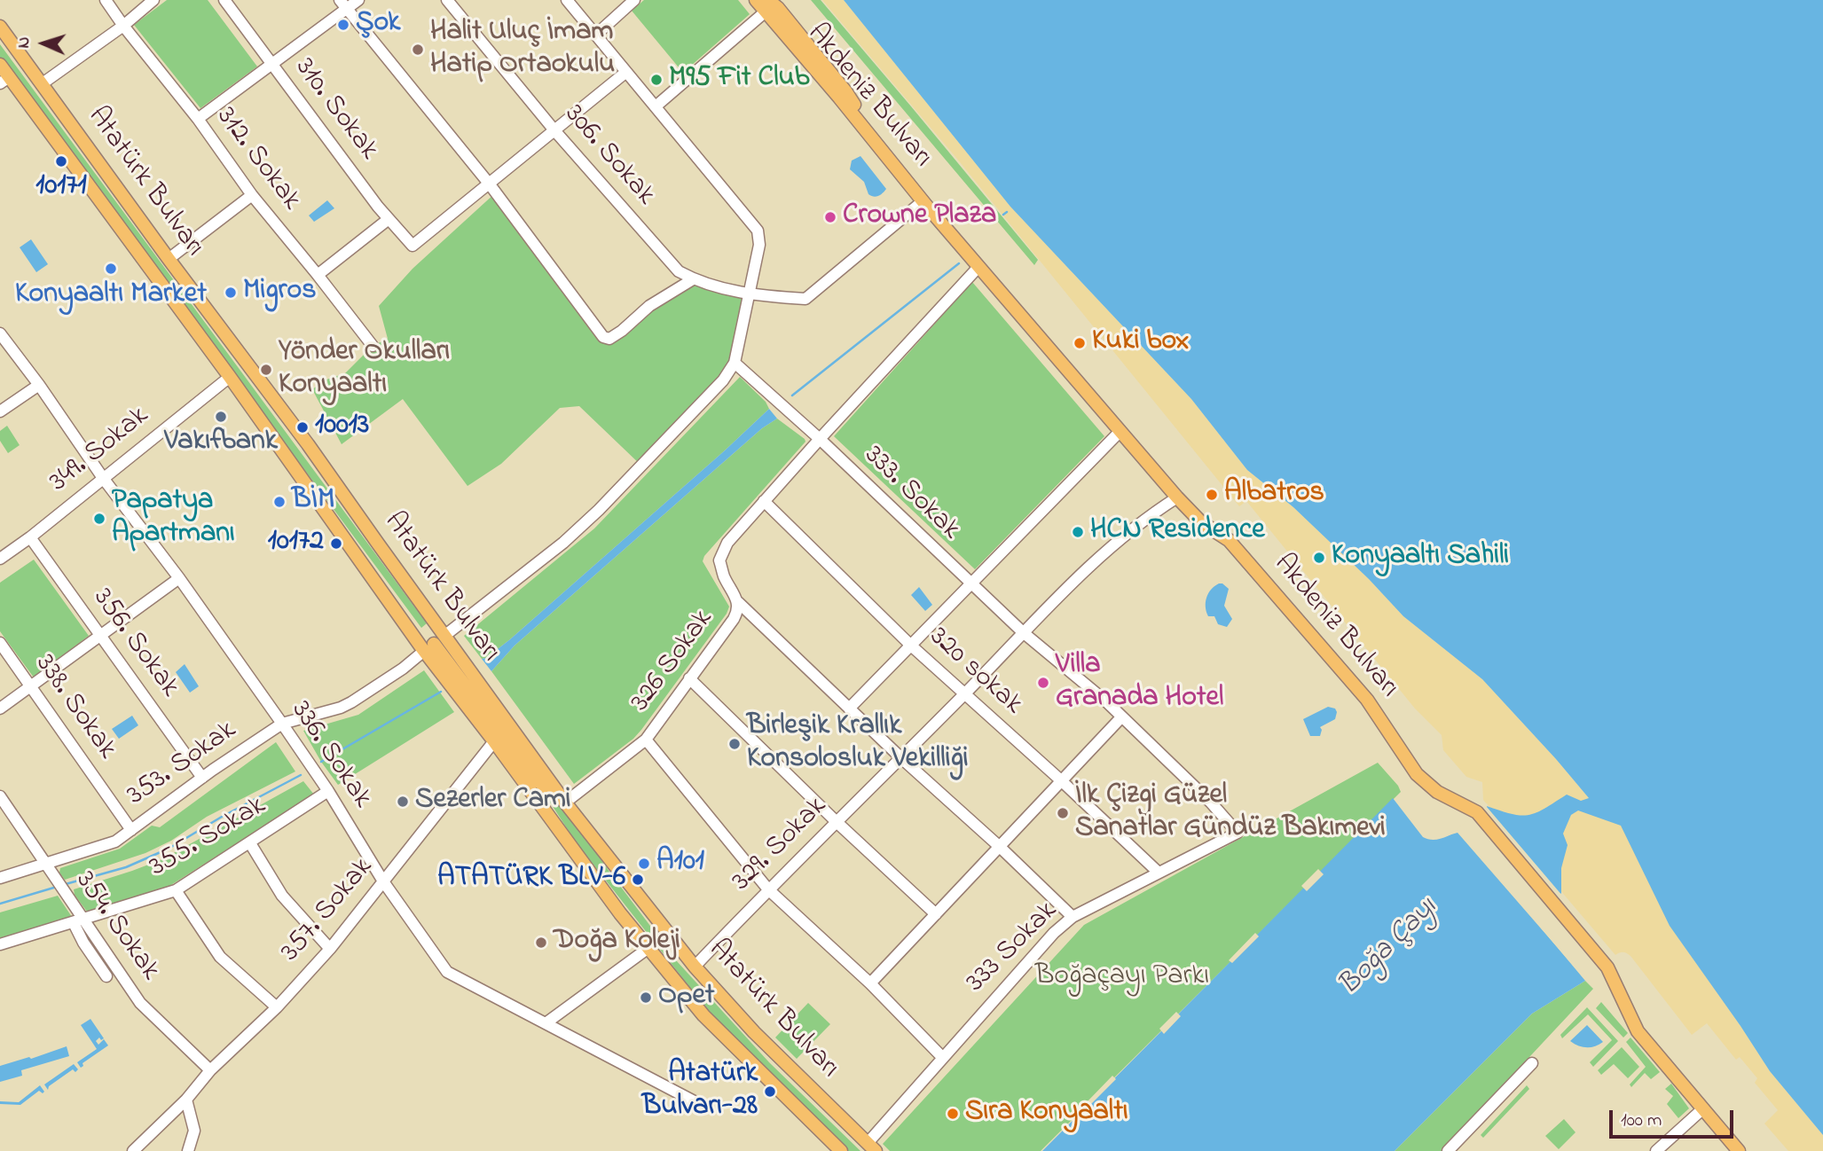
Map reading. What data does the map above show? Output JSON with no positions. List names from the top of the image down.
{
  "streets": {
    "main road": ["Akdeniz Bulvarı", "Atatürk Bulvarı"],
    "street": [
      "310. Sokak",
      "306. Sokak",
      "312. Sokak",
      "349. Sokak",
      "333. Sokak",
      "356. Sokak",
      "326 Sokak",
      "320 sokak",
      "338. Sokak",
      "336. Sokak",
      "353. Sokak",
      "355. Sokak",
      "329. Sokak",
      "357. Sokak",
      "354. Sokak",
      "333 Sokak"
    ]
  },
  "crossings": [
    ["Akdeniz Bulvarı", "326 Sokak"],
    ["Akdeniz Bulvarı", "329. Sokak"],
    ["Atatürk Bulvarı", "349. Sokak"],
    ["Atatürk Bulvarı", "326 Sokak"],
    ["Atatürk Bulvarı", "353. Sokak"],
    ["Atatürk Bulvarı", "329. Sokak"],
    ["Atatürk Bulvarı", "357. Sokak"],
    ["Atatürk Bulvarı", "333 Sokak"],
    ["349. Sokak", "356. Sokak"],
    ["349. Sokak", "336. Sokak"],
    ["333. Sokak", "326 Sokak"],
    ["333. Sokak", "333 Sokak"],
    ["356. Sokak", "353. Sokak"],
    ["326 Sokak", "320 sokak"],
    ["320 sokak", "329. Sokak"],
    ["320 sokak", "333 Sokak"],
    ["338. Sokak", "353. Sokak"],
    ["336. Sokak", "353. Sokak"],
    ["336. Sokak", "355. Sokak"],
    ["336. Sokak", "357. Sokak"],
    ["353. Sokak", "354. Sokak"],
    ["355. Sokak", "354. Sokak"],
    ["329. Sokak", "333 Sokak"],
    ["357. Sokak", "354. Sokak"]
  ],
  "water": ["Boğa Çayı"],
  "parks": ["Boğaçayı Parkı"],
  "places": [
    "Şok",
    "Halit Uluç İmam Hatip Ortaokulu",
    "M95 Fit Club",
    "10171",
    "Crowne Plaza",
    "Konyaaltı Market",
    "Migros",
    "Kuki box",
    "Yönder Okulları Konyaaltı",
    "Vakıfbank",
    "10013",
    "Albatros",
    "BİM",
    "Papatya Apartmanı",
    "HCN Residence",
    "10172",
    "Konyaaltı Sahili",
    "Villa Granada Hotel",
    "Birleşik Krallık Konsolosluk Vekilliği",
    "Sezerler Cami",
    "İlk Çizgi Güzel Sanatlar Gündüz Bakımevi",
    "A101",
    "ATATÜRK BLV-6",
    "Doğa Koleji",
    "Opet",
    "Atatürk Bulvarı-28",
    "Sıra Konyaaltı"
  ],
  "scale_bar": "100 m",
  "north": "left"
}
